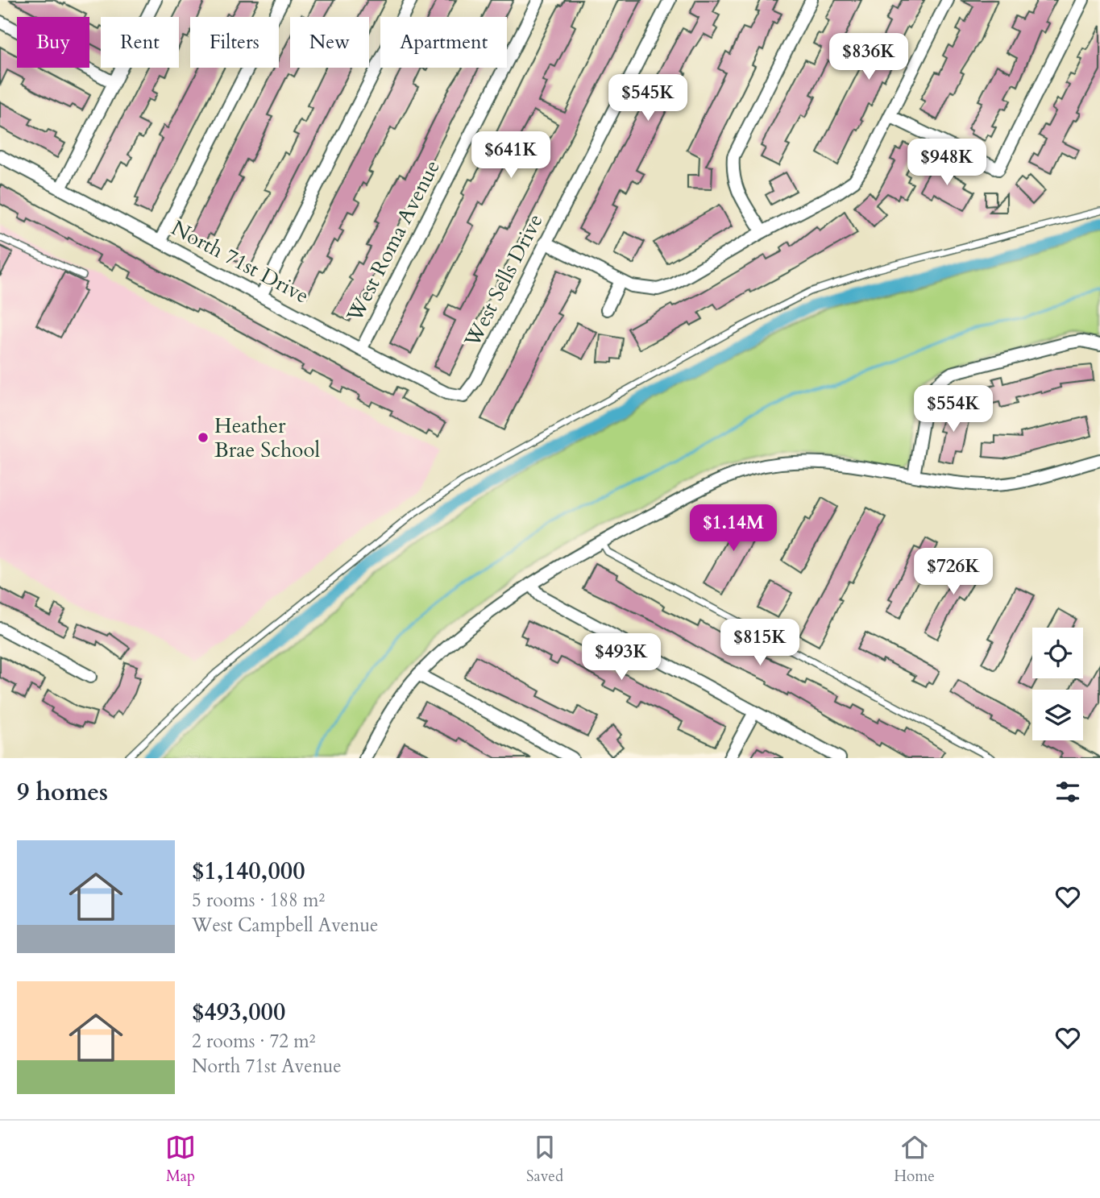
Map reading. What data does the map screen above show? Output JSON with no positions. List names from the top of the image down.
{
  "streets": {
    "street": ["West Roma Avenue", "North 71st Drive", "West Sells Drive"]
  },
  "crossings": [
    ["West Roma Avenue", "North 71st Drive"],
    ["North 71st Drive", "West Sells Drive"]
  ],
  "places": ["Heather Brae School"],
  "page": {
    "chip": [
      "Buy",
      "Rent",
      "Filters",
      "New",
      "Apartment"
    ],
    "price": [
      "$836K",
      "$545K",
      "$641K",
      "$948K",
      "$554K",
      "$1.14M",
      "$726K",
      "$815K",
      "$493K"
    ],
    "heading": "9 homes",
    "list": [
      {
        "name": "$1,140,000",
        "note": "5 rooms · 188 m² · West Campbell Avenue"
      },
      {
        "name": "$493,000",
        "note": "2 rooms · 72 m² · North 71st Avenue"
      }
    ],
    "tabs": ["Map", "Saved", "Home"]
  }
}
